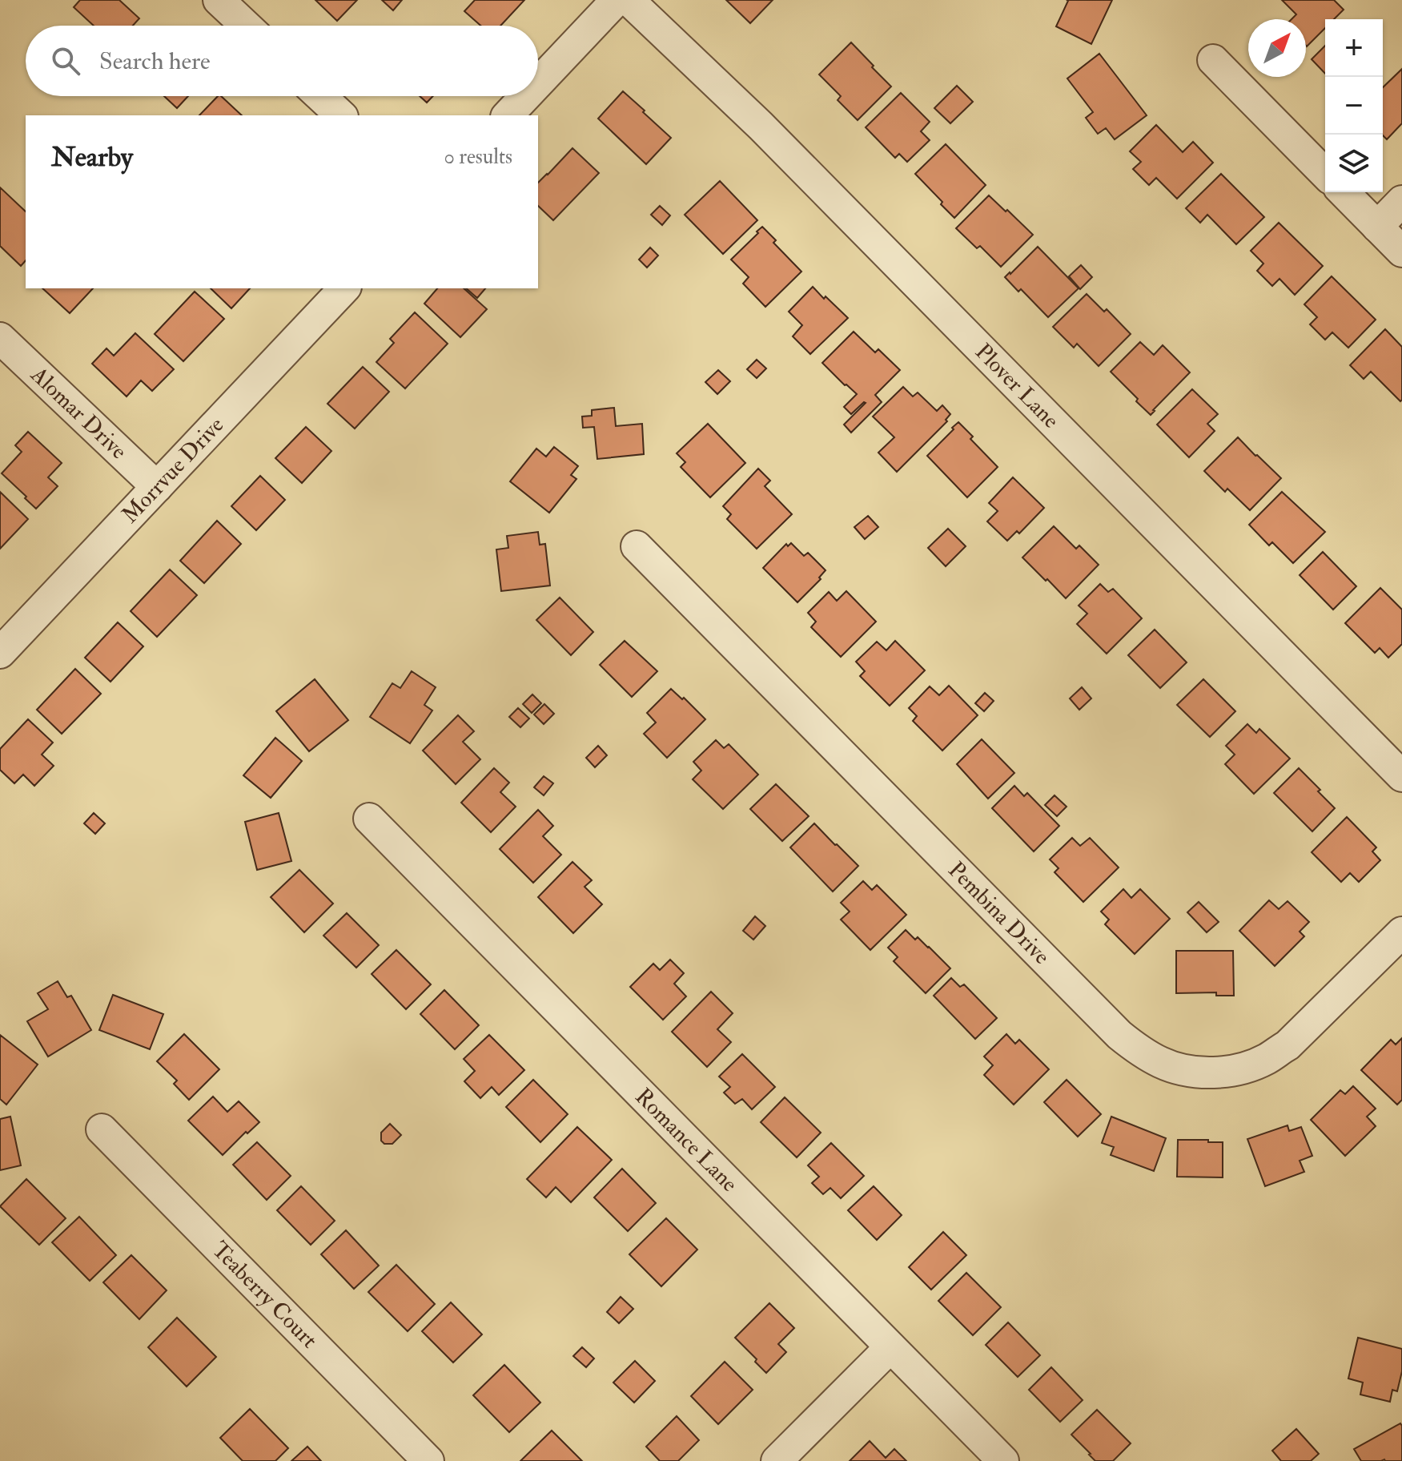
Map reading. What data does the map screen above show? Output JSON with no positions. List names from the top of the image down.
{
  "streets": {
    "street": [
      "Plover Lane",
      "Alomar Drive",
      "Morrvue Drive",
      "Pembina Drive",
      "Romance Lane",
      "Teaberry Court"
    ]
  },
  "crossings": [
    ["Alomar Drive", "Morrvue Drive"]
  ],
  "north": "top right",
  "page": {
    "map_buttons": ["+", "−"],
    "search": "Search here",
    "heading": ["Nearby", "0 results"]
  }
}
